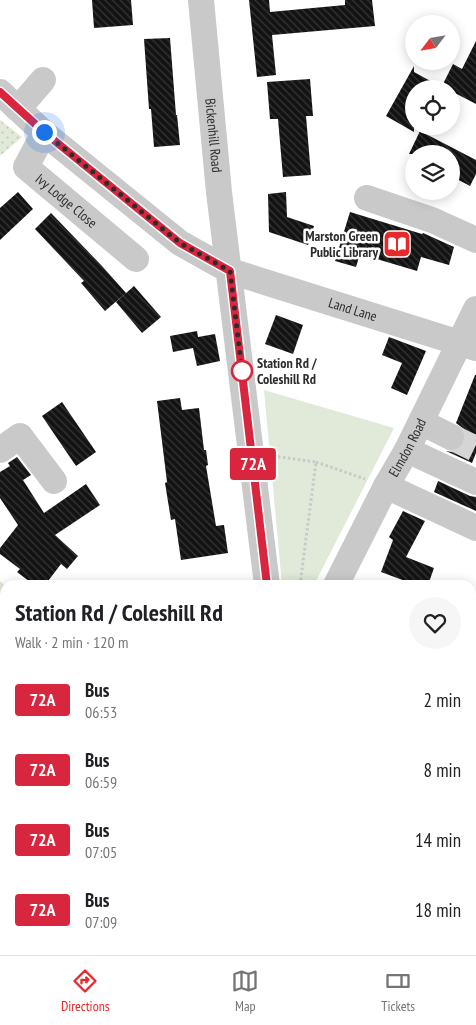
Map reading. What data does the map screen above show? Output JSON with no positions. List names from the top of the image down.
{
  "streets": {
    "street": [
      "Bickenhill Road",
      "Ivy Lodge Close",
      "Land Lane",
      "Elmdon Road"
    ]
  },
  "crossings": [
    ["Bickenhill Road", "Land Lane"],
    ["Ivy Lodge Close", "Land Lane"],
    ["Land Lane", "Elmdon Road"]
  ],
  "places": {
    "library": ["Marston Green Public Library"],
    "other": ["Station Rd / Coleshill Rd"]
  },
  "lines": ["bus line 72A"],
  "north": "bottom left",
  "page": {
    "on_map": "72A",
    "heading": ["Station Rd / Coleshill Rd", "Walk · 2 min · 120 m"],
    "list": [
      {
        "mark": "72A",
        "name": "Bus",
        "note": "06:53",
        "value": "2 min"
      },
      {
        "mark": "72A",
        "name": "Bus",
        "note": "06:59",
        "value": "8 min"
      },
      {
        "mark": "72A",
        "name": "Bus",
        "note": "07:05",
        "value": "14 min"
      },
      {
        "mark": "72A",
        "name": "Bus",
        "note": "07:09",
        "value": "18 min"
      }
    ],
    "tabs": ["Directions", "Map", "Tickets"]
  }
}
